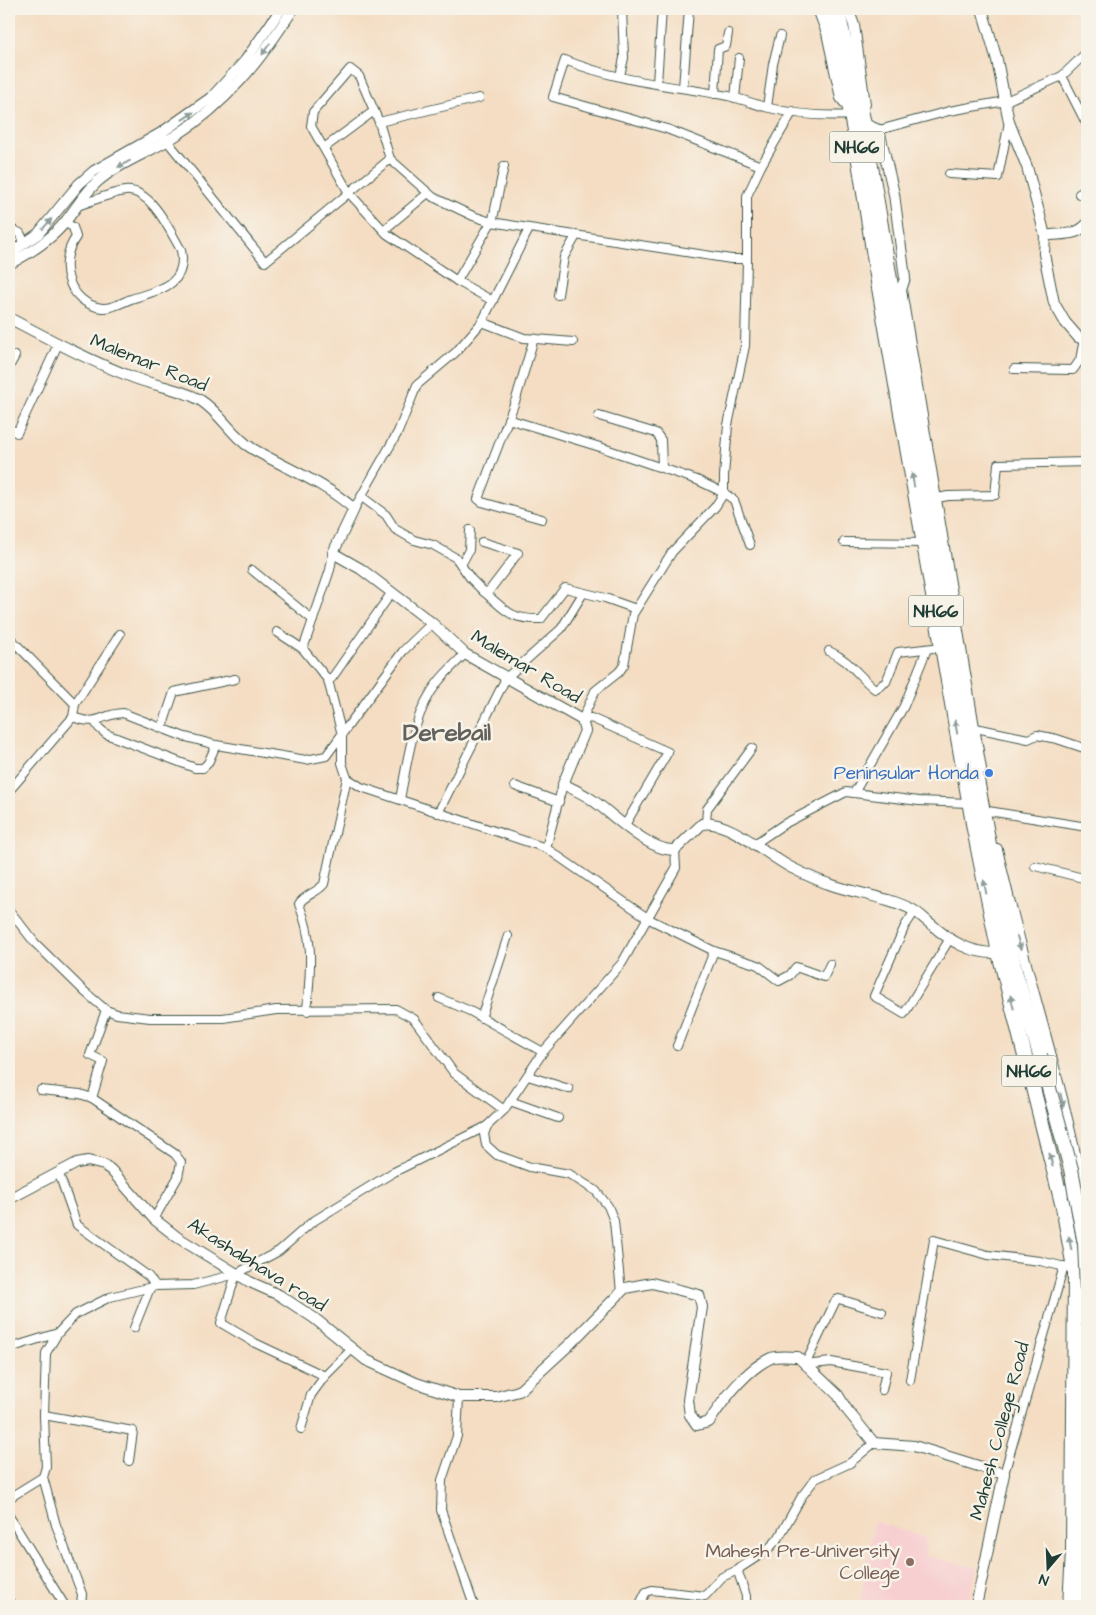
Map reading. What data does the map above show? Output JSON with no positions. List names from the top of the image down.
{
  "streets": {
    "highway": ["NH66"],
    "street": ["Malemar Road", "Akashabhava road", "Mahesh College Road"]
  },
  "crossings": [
    ["NH66", "Mahesh College Road"]
  ],
  "districts": ["Derebail"],
  "places": ["Peninsular Honda", "Mahesh Pre-University College"],
  "north": "bottom"
}
